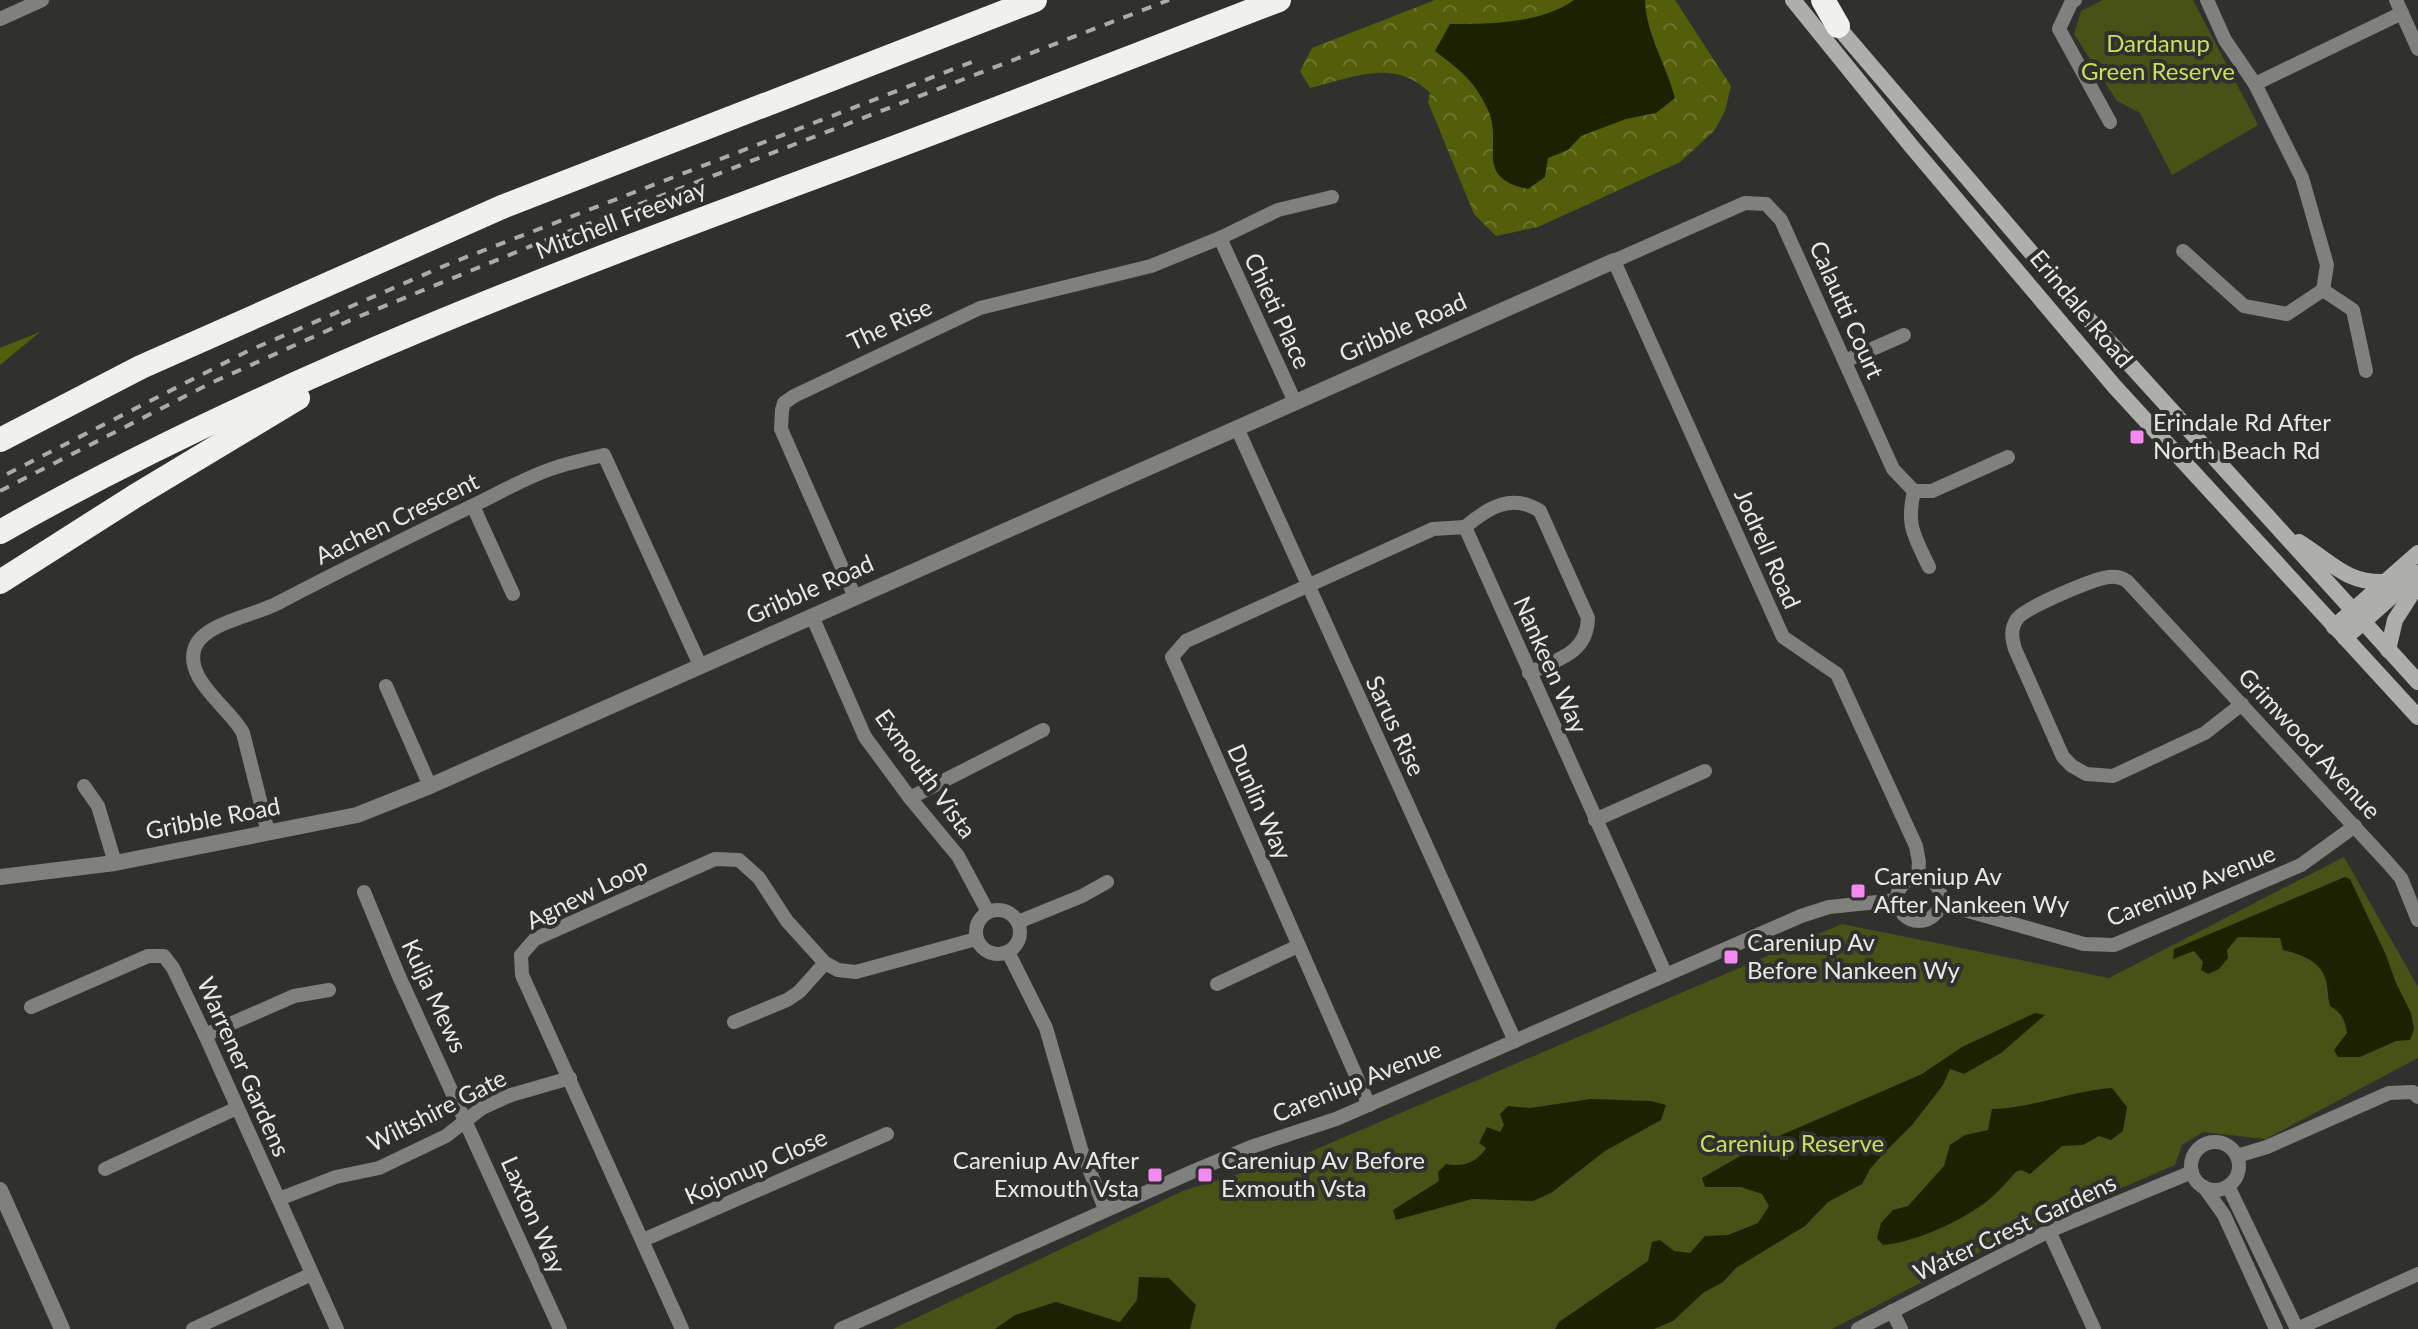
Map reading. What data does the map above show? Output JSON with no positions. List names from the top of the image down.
{
  "streets": {
    "highway": ["Mitchell Freeway"],
    "main road": ["Erindale Road"],
    "street": [
      "Calautti Court",
      "Chieti Place",
      "The Rise",
      "Gribble Road",
      "Aachen Crescent",
      "Jodrell Road",
      "Nankeen Way",
      "Sarus Rise",
      "Grimwood Avenue",
      "Exmouth Vista",
      "Dunlin Way",
      "Careniup Avenue",
      "Agnew Loop",
      "Kulja Mews",
      "Warrener Gardens",
      "Wiltshire Gate",
      "Kojonup Close",
      "Laxton Way",
      "Water Crest Gardens"
    ]
  },
  "crossings": [
    ["Calautti Court", "Gribble Road"],
    ["Calautti Court", "Jodrell Road"],
    ["Chieti Place", "The Rise"],
    ["Chieti Place", "Gribble Road"],
    ["The Rise", "Gribble Road"],
    ["Gribble Road", "Aachen Crescent"],
    ["Gribble Road", "Jodrell Road"],
    ["Gribble Road", "Sarus Rise"],
    ["Gribble Road", "Exmouth Vista"],
    ["Jodrell Road", "Careniup Avenue"],
    ["Nankeen Way", "Careniup Avenue"],
    ["Sarus Rise", "Dunlin Way"],
    ["Sarus Rise", "Careniup Avenue"],
    ["Grimwood Avenue", "Careniup Avenue"],
    ["Dunlin Way", "Careniup Avenue"],
    ["Agnew Loop", "Wiltshire Gate"],
    ["Agnew Loop", "Kojonup Close"],
    ["Kulja Mews", "Wiltshire Gate"],
    ["Kulja Mews", "Laxton Way"],
    ["Warrener Gardens", "Wiltshire Gate"],
    ["Wiltshire Gate", "Laxton Way"]
  ],
  "parks": ["Dardanup Green Reserve", "Careniup Reserve"],
  "places": {
    "transit": [
      "Erindale Rd After North Beach Rd",
      "Careniup Av After Nankeen Wy",
      "Careniup Av Before Nankeen Wy",
      "Careniup Av After Exmouth Vsta",
      "Careniup Av Before Exmouth Vsta"
    ]
  }
}
